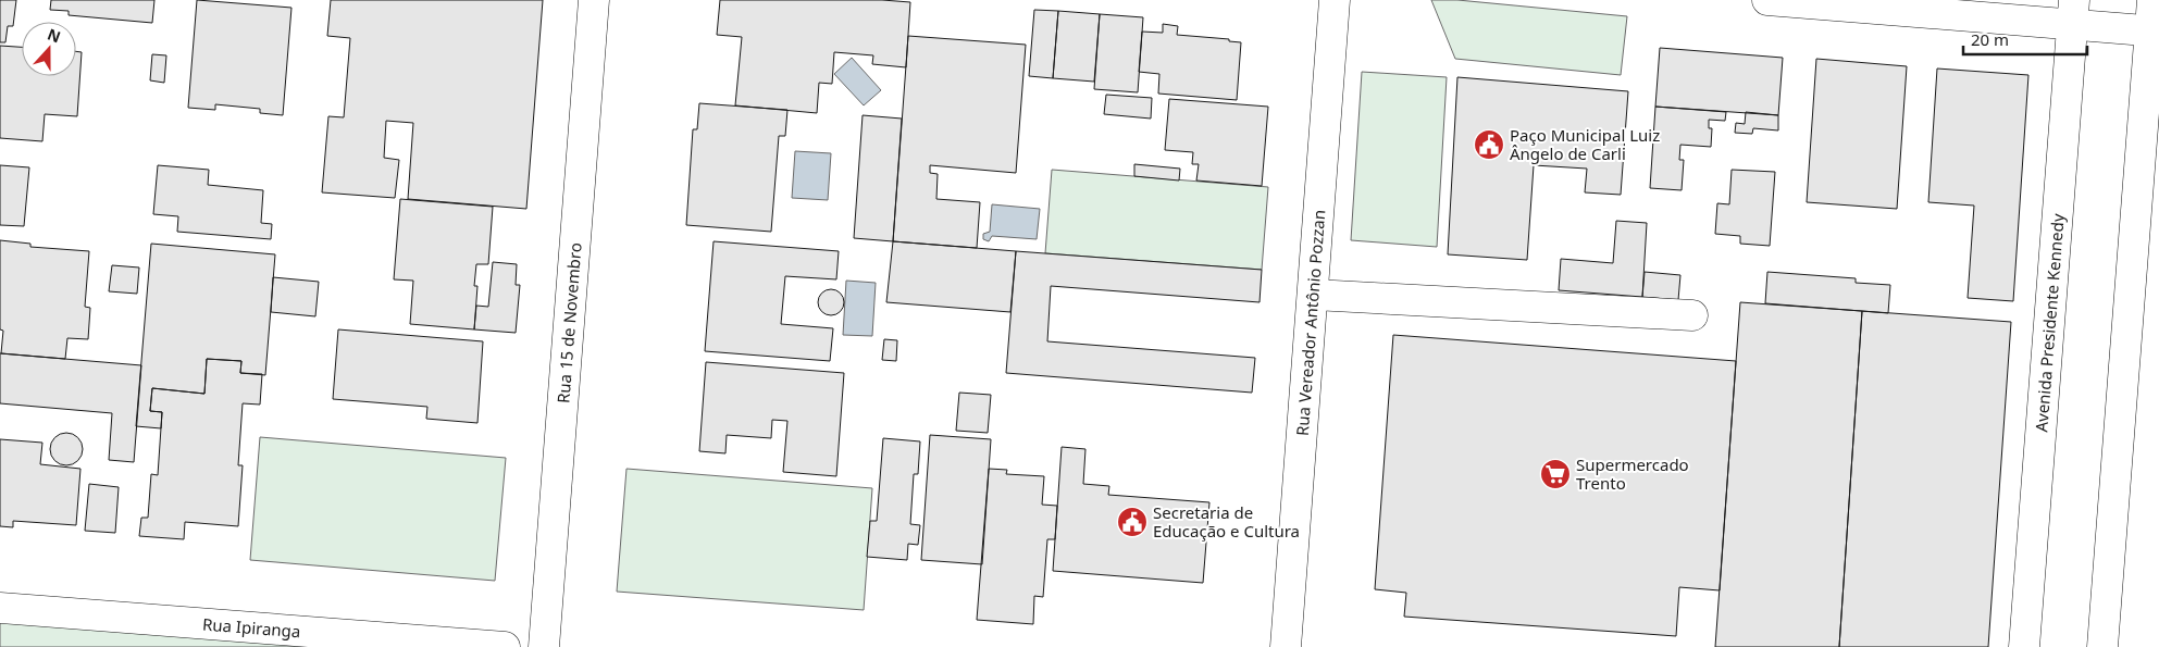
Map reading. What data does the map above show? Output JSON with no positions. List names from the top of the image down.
{
  "streets": {
    "street": [
      "Rua 15 de Novembro",
      "Rua Vereador Antônio Pozzan",
      "Avenida Presidente Kennedy",
      "Rua Ipiranga"
    ]
  },
  "places": {
    "public building": ["Paço Municipal Luiz Ângelo de Carli", "Secretaria de Educação e Cultura"],
    "supermarket": ["Supermercado Trento"]
  },
  "scale_bar": "20 m",
  "north": "top"
}
